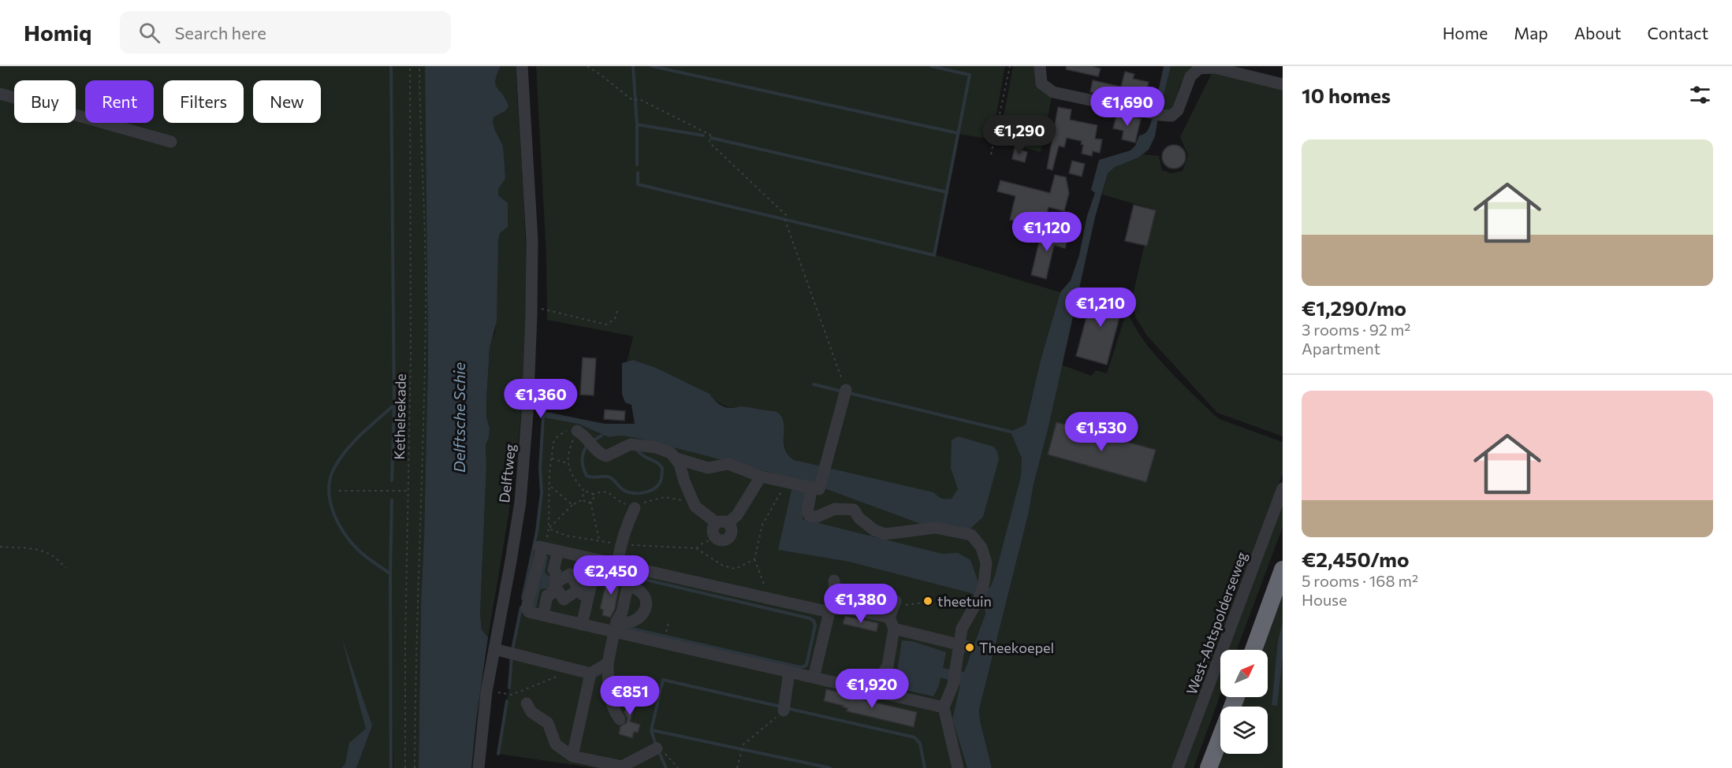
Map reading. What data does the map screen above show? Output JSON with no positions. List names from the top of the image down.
{
  "streets": {
    "street": ["Delftweg", "West-Abtspolderseweg"],
    "path": ["Kethelsekade"]
  },
  "water": ["Delftsche Schie"],
  "places": ["theetuin", "Theekoepel"],
  "north": "top right",
  "page": {
    "header": "Homiq",
    "search": "Search here",
    "nav": [
      "Home",
      "Map",
      "About",
      "Contact"
    ],
    "heading": "10 homes",
    "chip": [
      "Buy",
      "Rent",
      "Filters",
      "New"
    ],
    "price": [
      "€1,690",
      "€1,290",
      "€1,120",
      "€1,210",
      "€1,360",
      "€1,530",
      "€2,450",
      "€1,380",
      "€1,920",
      "€851"
    ],
    "list": [
      {
        "name": "€1,290/mo",
        "note": "3 rooms · 92 m² · Apartment"
      },
      {
        "name": "€2,450/mo",
        "note": "5 rooms · 168 m² · House"
      }
    ]
  }
}
